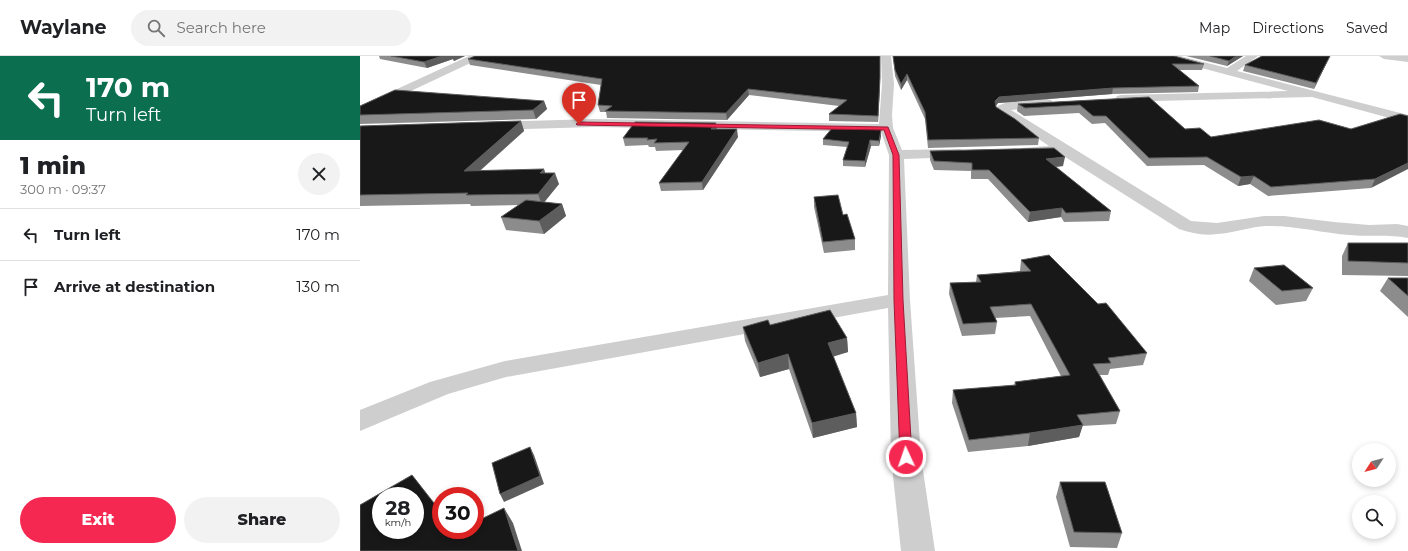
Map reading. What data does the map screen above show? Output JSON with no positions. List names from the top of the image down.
{
  "north": "bottom left",
  "page": {
    "header": "Waylane",
    "search": "Search here",
    "nav": ["Map", "Directions", "Saved"],
    "turn": ["170 m", "Turn left"],
    "heading": ["1 min", "300 m · 09:37"],
    "list": [
      {
        "name": "Turn left",
        "value": "170 m"
      },
      {
        "name": "Arrive at destination",
        "value": "130 m"
      }
    ],
    "speed": "28 km/h",
    "limit": "30",
    "buttons": ["Exit", "Share"]
  }
}
